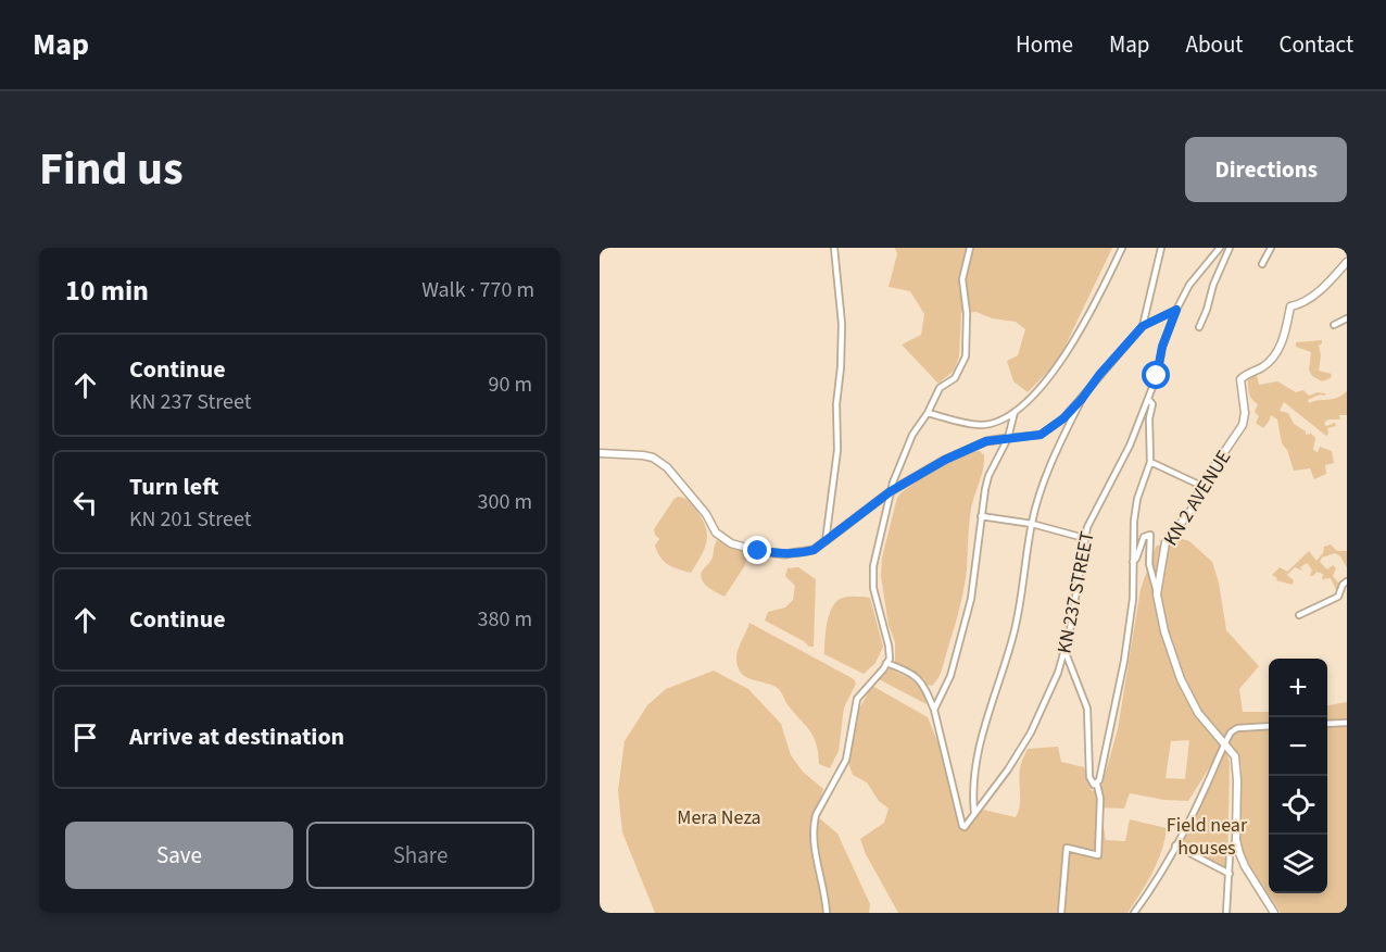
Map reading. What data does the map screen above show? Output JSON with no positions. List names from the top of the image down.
{
  "streets": {
    "main road": ["KN 2 AVENUE"],
    "street": ["KN 237 STREET"]
  },
  "parks": ["Mera Neza", "Field near houses"],
  "page": {
    "header": "Map",
    "nav": [
      "Home",
      "Map",
      "About",
      "Contact"
    ],
    "title": "Find us",
    "buttons": [
      "Directions",
      ["Save", "Share"]
    ],
    "heading": ["10 min", "Walk · 770 m"],
    "list": [
      ["Continue", "KN 237 Street", "90 m"],
      ["Turn left", "KN 201 Street", "300 m"],
      ["Continue", "380 m"],
      "Arrive at destination"
    ],
    "map_buttons": ["+", "−"]
  }
}
